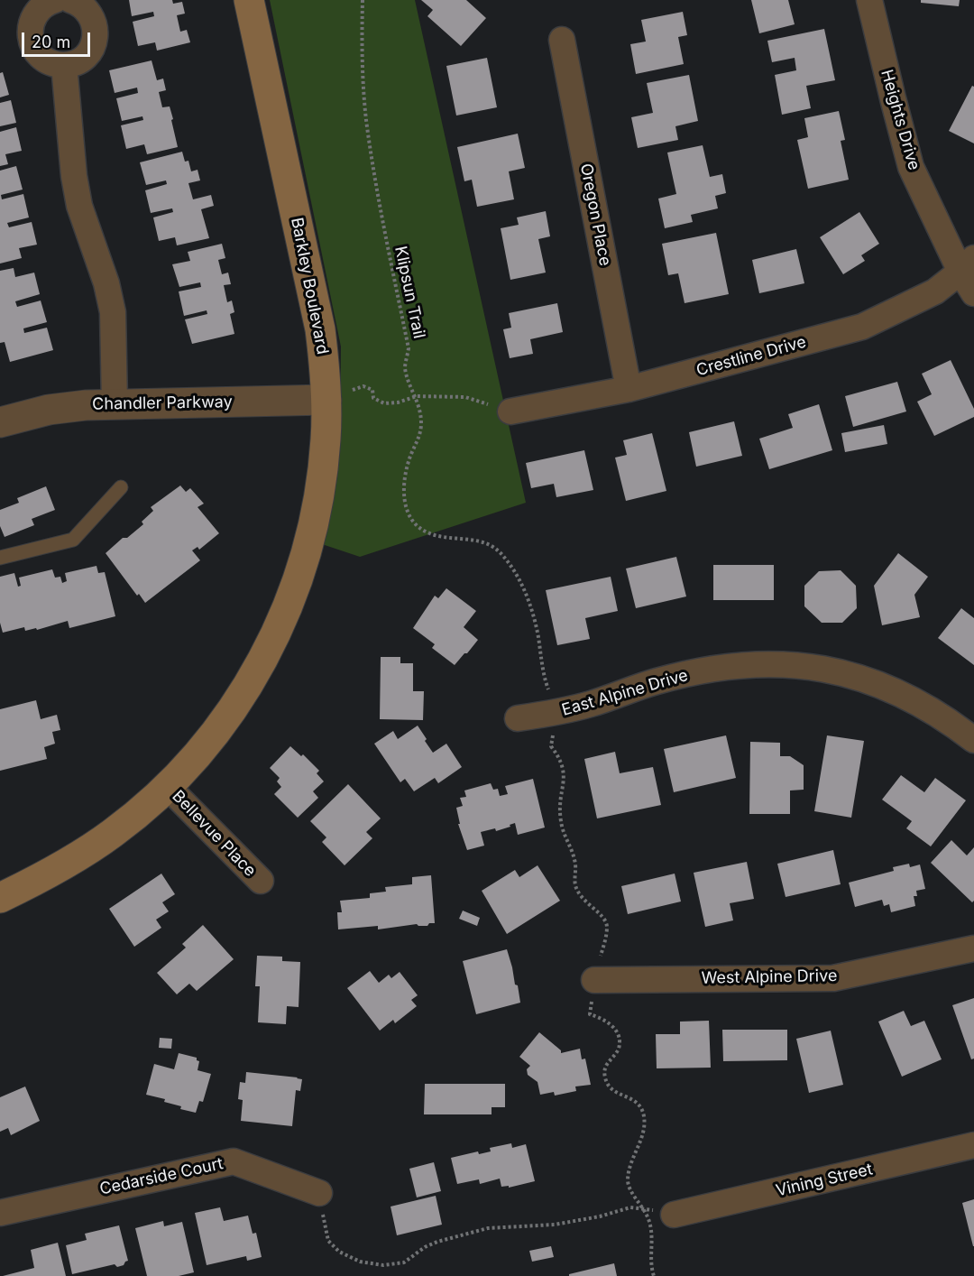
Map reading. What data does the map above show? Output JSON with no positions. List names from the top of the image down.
{
  "streets": {
    "main road": ["Barkley Boulevard"],
    "street": [
      "Heights Drive",
      "Oregon Place",
      "Crestline Drive",
      "Chandler Parkway",
      "East Alpine Drive",
      "Bellevue Place",
      "West Alpine Drive",
      "Cedarside Court",
      "Vining Street"
    ],
    "path": ["Klipsun Trail"]
  },
  "crossings": [
    ["Heights Drive", "Crestline Drive"],
    ["Oregon Place", "Crestline Drive"],
    ["Barkley Boulevard", "Chandler Parkway"],
    ["Barkley Boulevard", "Bellevue Place"]
  ],
  "scale_bar": "20 m"
}
